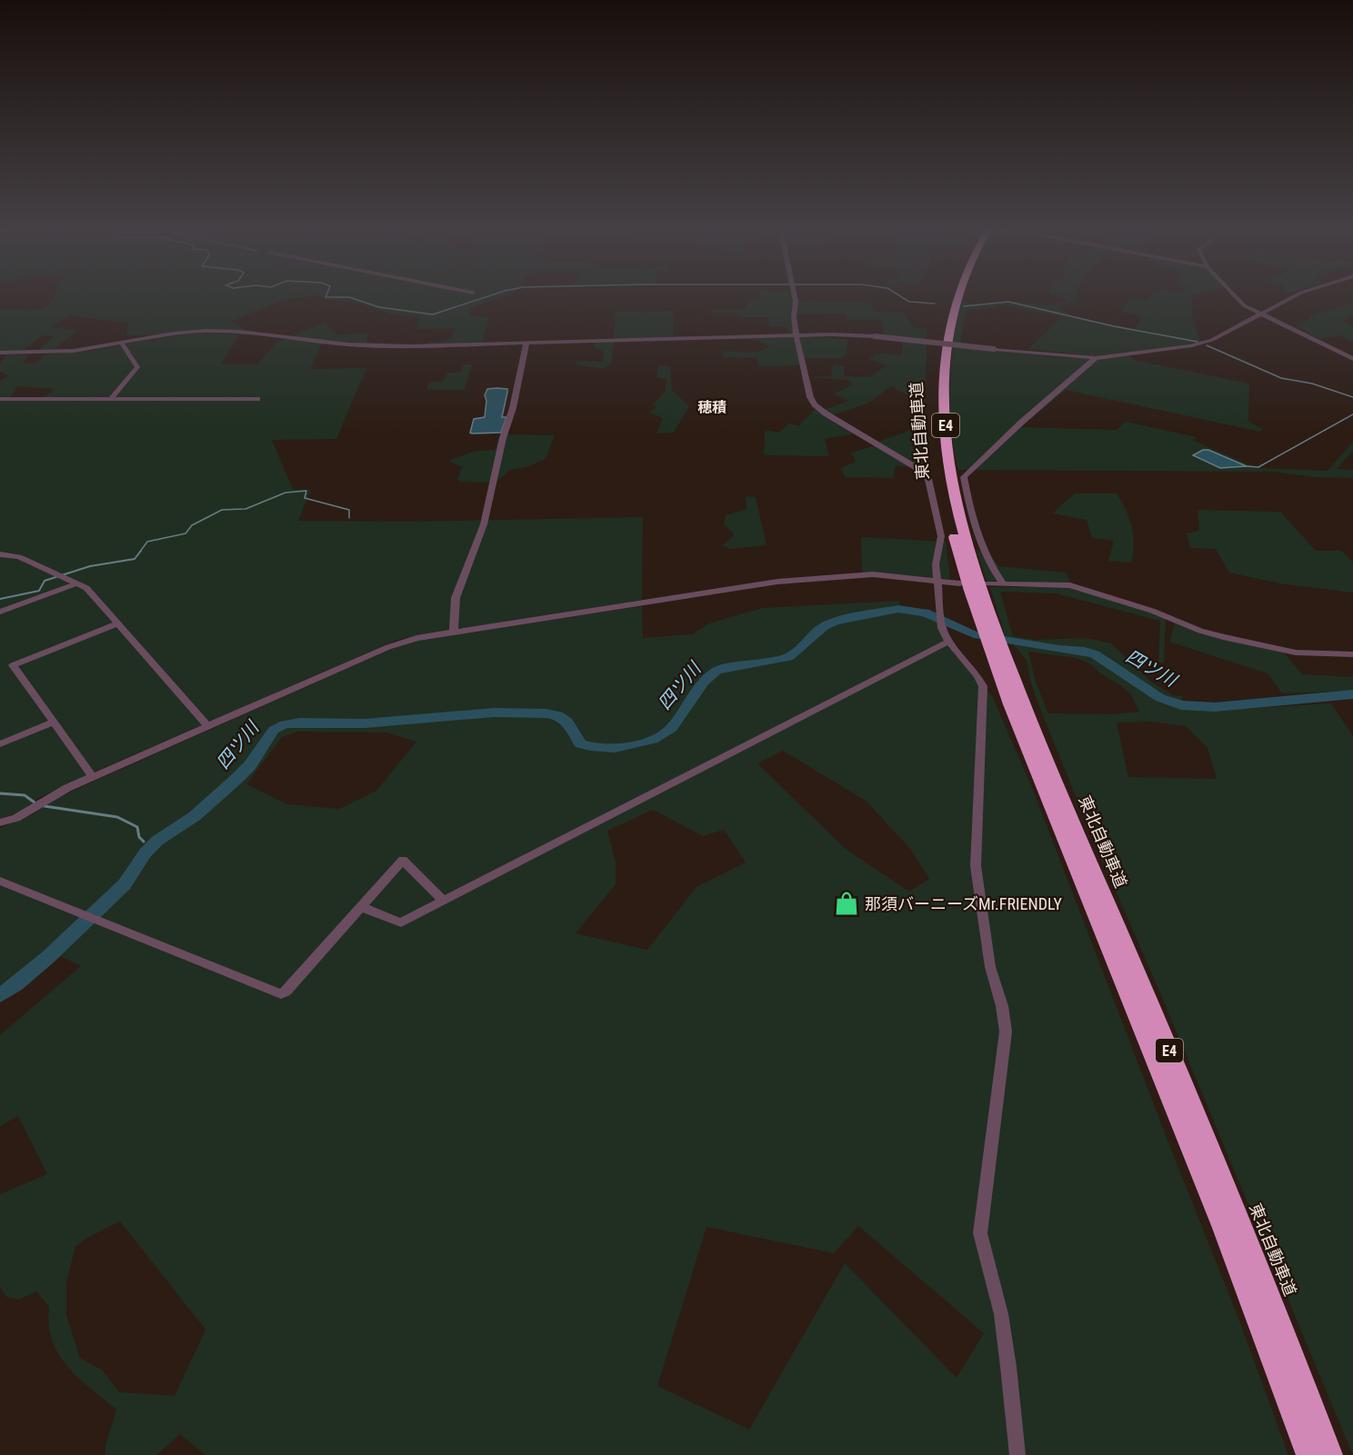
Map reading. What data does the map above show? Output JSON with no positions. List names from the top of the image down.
{
  "streets": {
    "highway": ["E4", "東北自動車道"]
  },
  "districts": ["穂積"],
  "water": ["四ツ川"],
  "places": {
    "shop": ["那須バーニーズMr.FRIENDLY"]
  }
}
